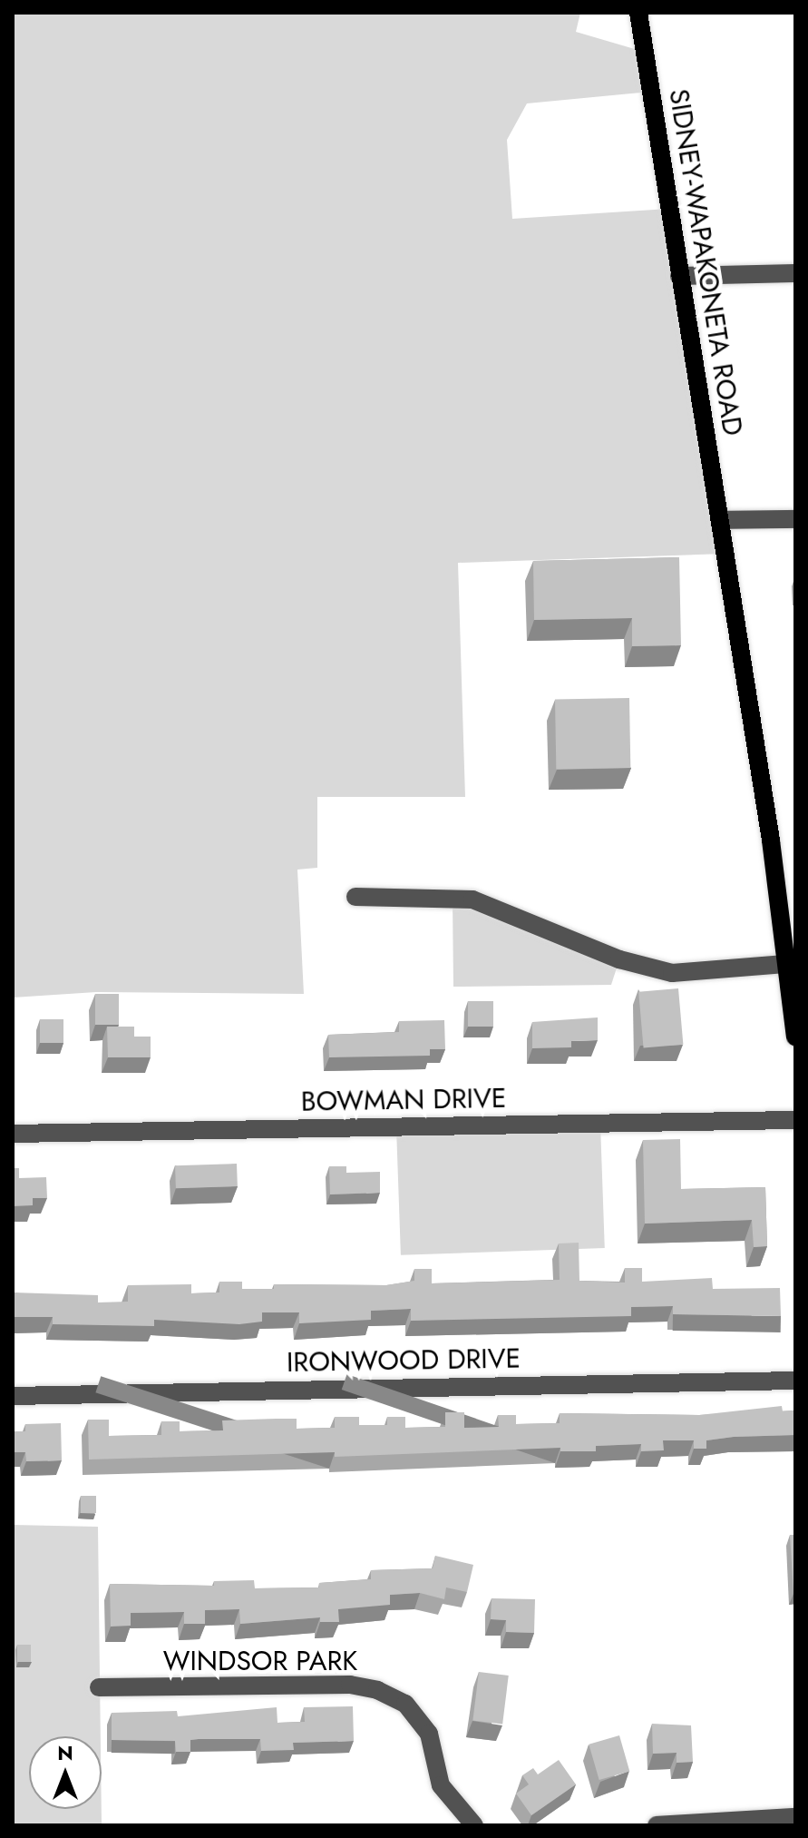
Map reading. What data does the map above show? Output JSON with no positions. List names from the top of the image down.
{
  "streets": {
    "main road": ["SIDNEY-WAPAKONETA ROAD"],
    "street": ["BOWMAN DRIVE", "IRONWOOD DRIVE", "WINDSOR PARK"]
  },
  "north": "top"
}
